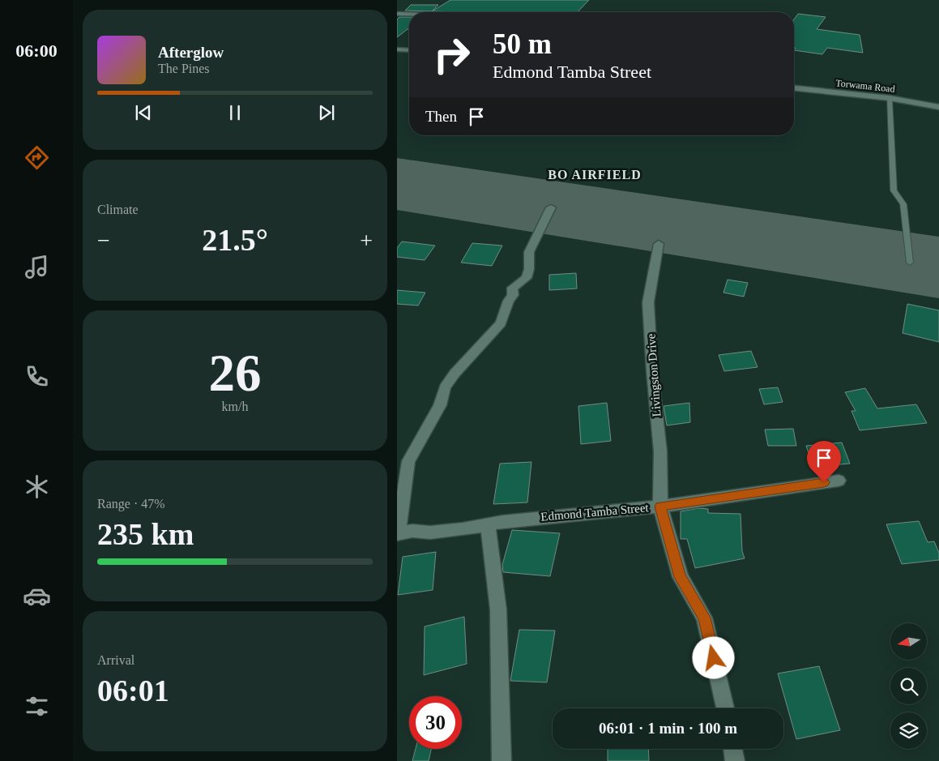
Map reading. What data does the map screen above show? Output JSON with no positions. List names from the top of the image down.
{
  "streets": {
    "street": ["Torwama Road", "Livingston Drive", "Edmond Tamba Street"]
  },
  "crossings": [
    ["Livingston Drive", "Edmond Tamba Street"]
  ],
  "districts": ["BO AIRFIELD"],
  "north": "left",
  "page": {
    "tabs": "06:00",
    "turn": ["50 m", "Edmond Tamba Street"],
    "song": ["Afterglow", "The Pines"],
    "then": "Then",
    "tile": [
      "Climate",
      ["26", "km/h"],
      ["Range · 47%", "235 km"],
      ["Arrival", "06:01"]
    ],
    "heat": ["−", "21.5°", "+"],
    "limit": "30",
    "trip": "06:01 · 1 min · 100 m"
  }
}
